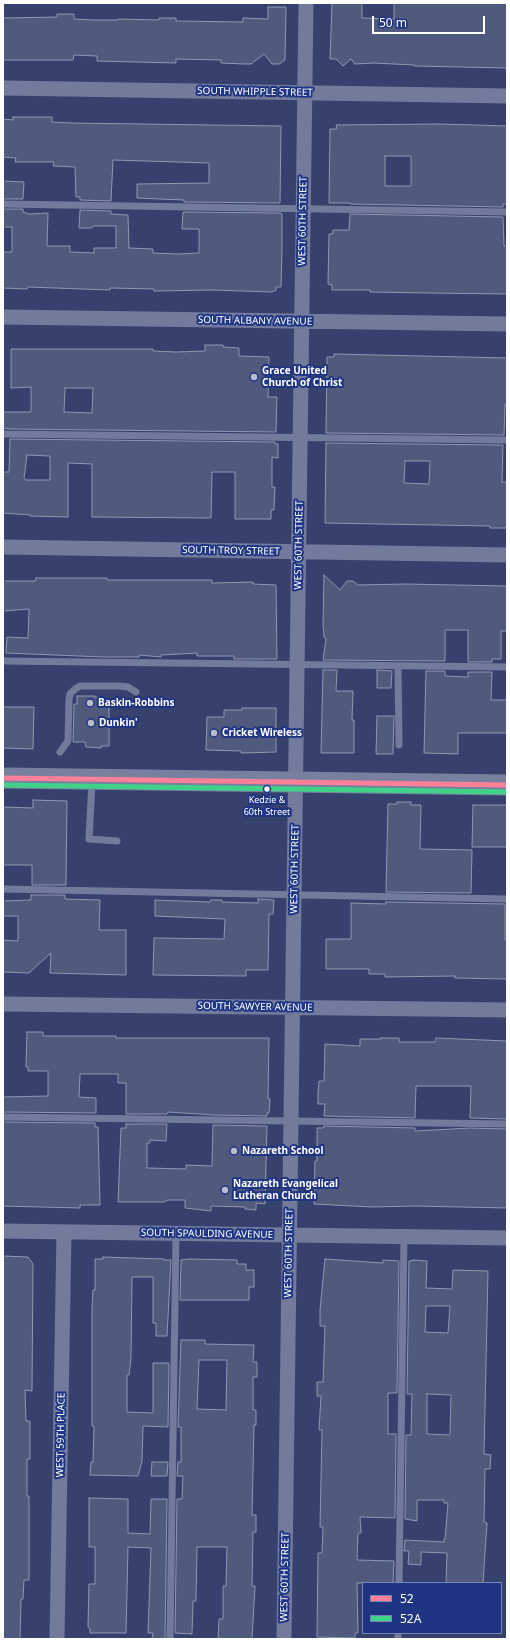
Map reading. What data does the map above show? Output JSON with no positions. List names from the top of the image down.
{
  "streets": {
    "street": [
      "SOUTH WHIPPLE STREET",
      "WEST 60TH STREET",
      "SOUTH ALBANY AVENUE",
      "SOUTH TROY STREET",
      "SOUTH SAWYER AVENUE",
      "SOUTH SPAULDING AVENUE",
      "WEST 59TH PLACE"
    ]
  },
  "crossings": [
    ["SOUTH WHIPPLE STREET", "WEST 60TH STREET"],
    ["WEST 60TH STREET", "SOUTH ALBANY AVENUE"],
    ["WEST 60TH STREET", "SOUTH TROY STREET"],
    ["WEST 60TH STREET", "SOUTH SAWYER AVENUE"],
    ["WEST 60TH STREET", "SOUTH SPAULDING AVENUE"],
    ["SOUTH SPAULDING AVENUE", "WEST 59TH PLACE"]
  ],
  "places": [
    "Grace United Church of Christ",
    "Baskin-Robbins",
    "Dunkin'",
    "Cricket Wireless",
    "Kedzie & 60th Street",
    "Nazareth School",
    "Nazareth Evangelical Lutheran Church"
  ],
  "lines": ["transit line 52", "transit line 52A"],
  "legend": ["52", "52A"],
  "scale_bar": "50 m"
}
